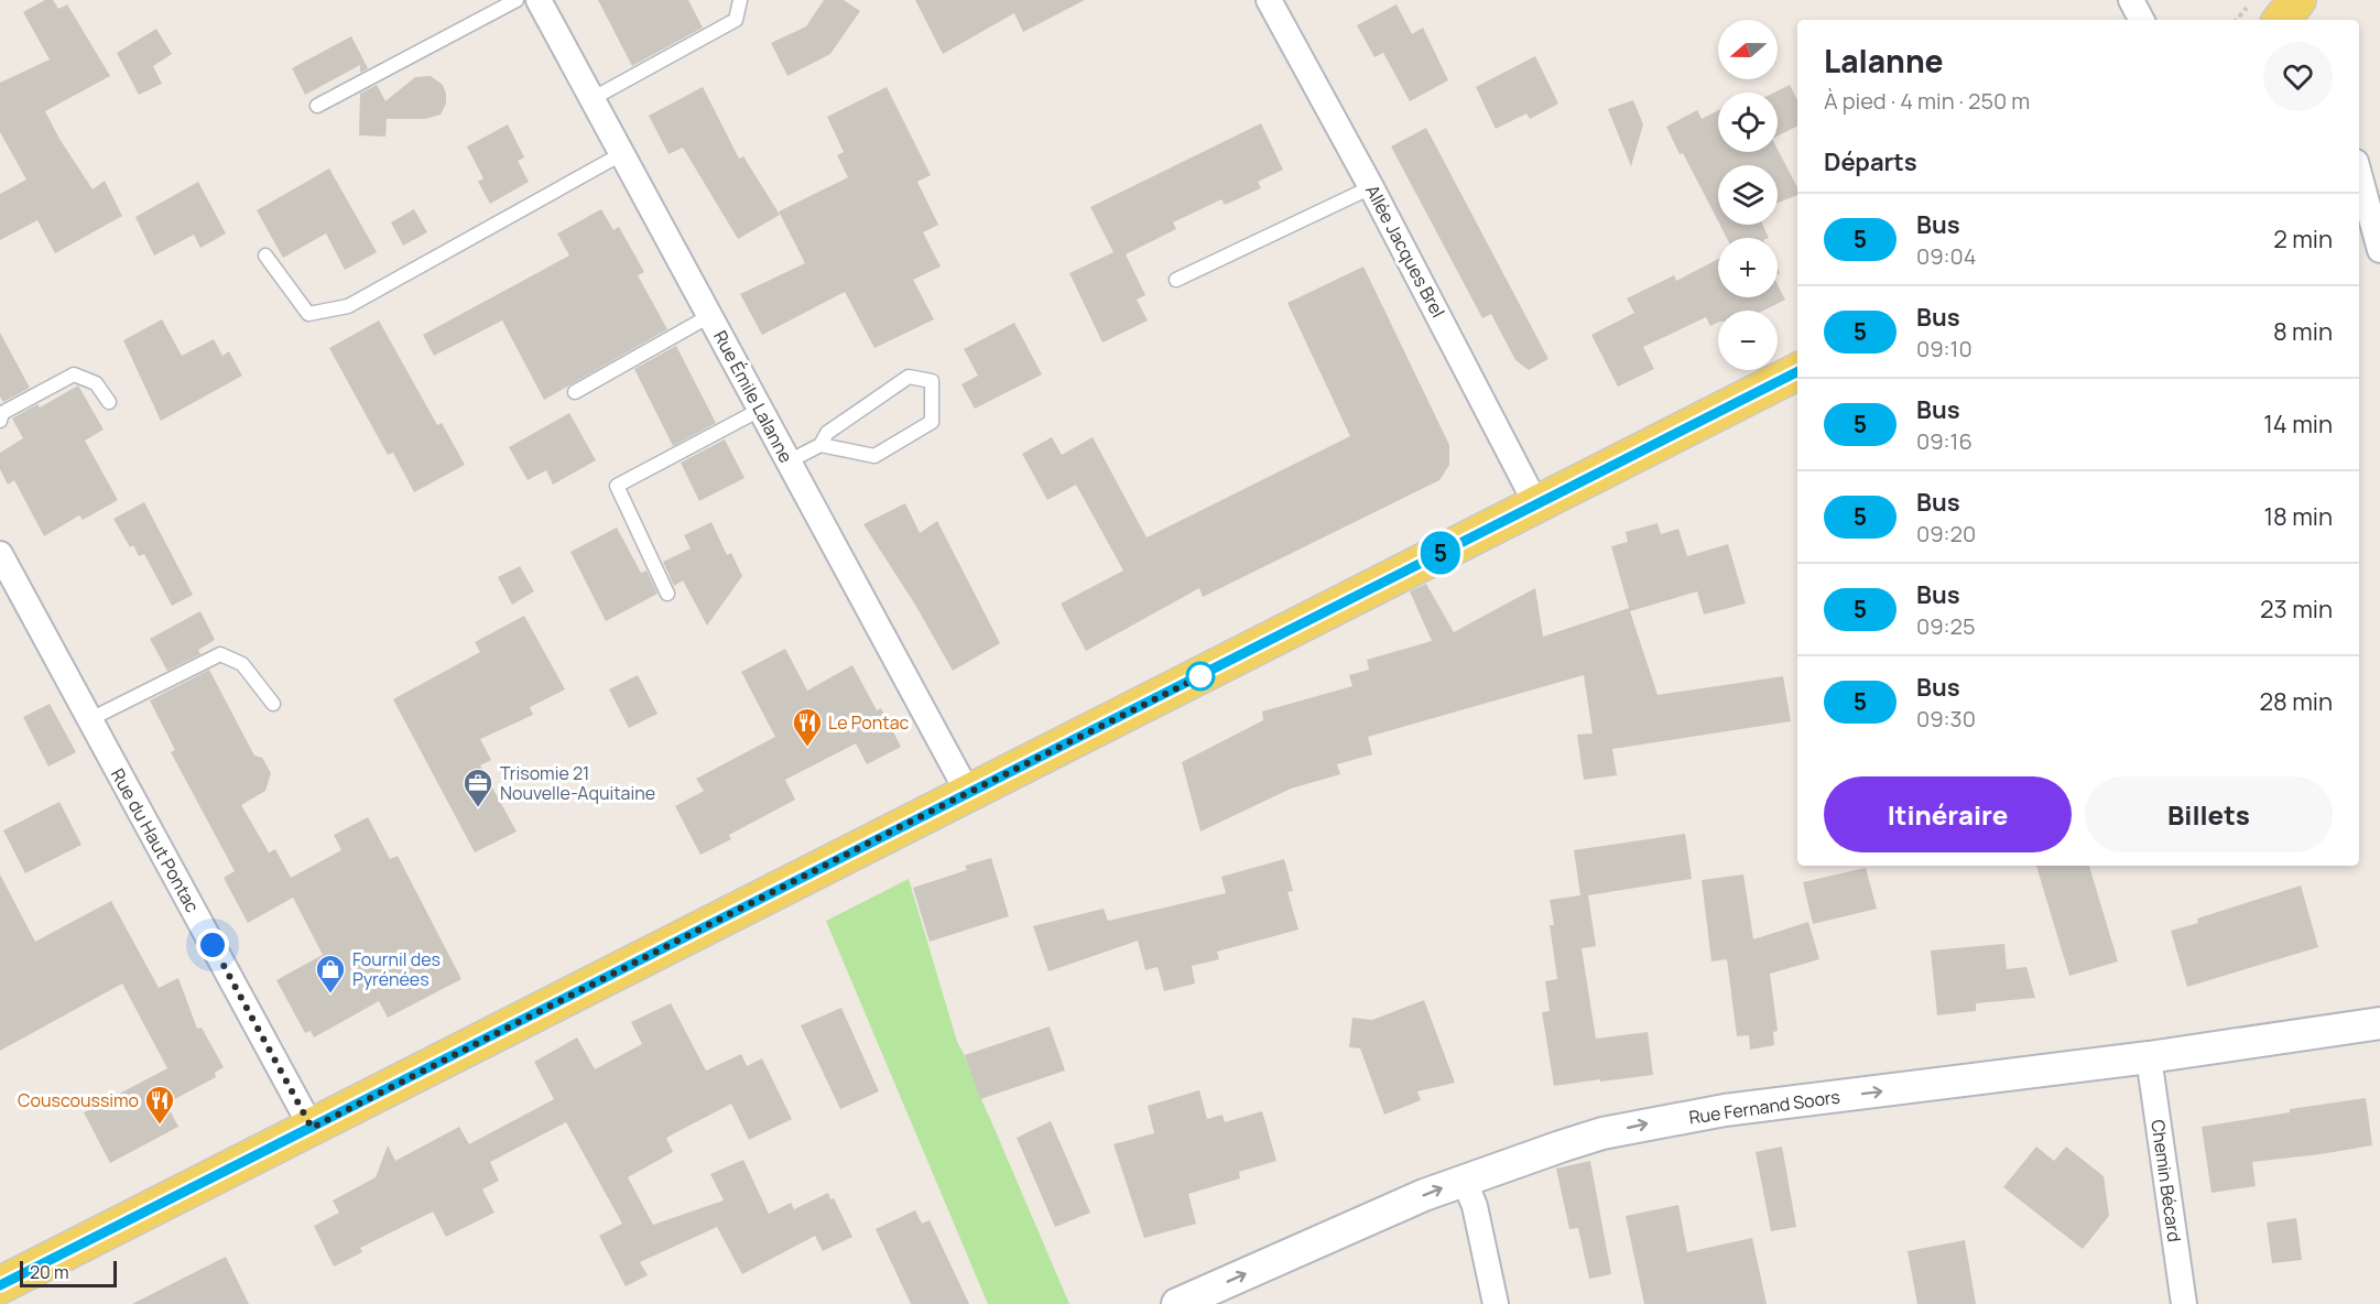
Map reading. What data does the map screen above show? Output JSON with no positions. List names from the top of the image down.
{
  "streets": {
    "street": [
      "Allée Jacques Brel",
      "Rue Émile Lalanne",
      "Rue du Haut Pontac",
      "Rue Fernand Soors",
      "Chemin Bécard"
    ]
  },
  "crossings": [
    ["Rue Fernand Soors", "Chemin Bécard"]
  ],
  "one_way": ["Rue Fernand Soors"],
  "places": {
    "restaurant": ["Le Pontac", "Couscoussimo"],
    "office": ["Trisomie 21 Nouvelle-Aquitaine"],
    "shop": ["Fournil des Pyrénées"]
  },
  "lines": ["bus line 5"],
  "scale_bar": "20 m",
  "north": "left",
  "page": {
    "on_map": "5",
    "map_buttons": ["+", "−"],
    "heading": [
      ["Lalanne", "À pied · 4 min · 250 m"],
      "Départs"
    ],
    "list": [
      {
        "mark": "5",
        "name": "Bus",
        "note": "09:04",
        "value": "2 min"
      },
      {
        "mark": "5",
        "name": "Bus",
        "note": "09:10",
        "value": "8 min"
      },
      {
        "mark": "5",
        "name": "Bus",
        "note": "09:16",
        "value": "14 min"
      },
      {
        "mark": "5",
        "name": "Bus",
        "note": "09:20",
        "value": "18 min"
      },
      {
        "mark": "5",
        "name": "Bus",
        "note": "09:25",
        "value": "23 min"
      },
      {
        "mark": "5",
        "name": "Bus",
        "note": "09:30",
        "value": "28 min"
      }
    ],
    "buttons": ["Itinéraire", "Billets"],
    "scale": "20 m"
  }
}
